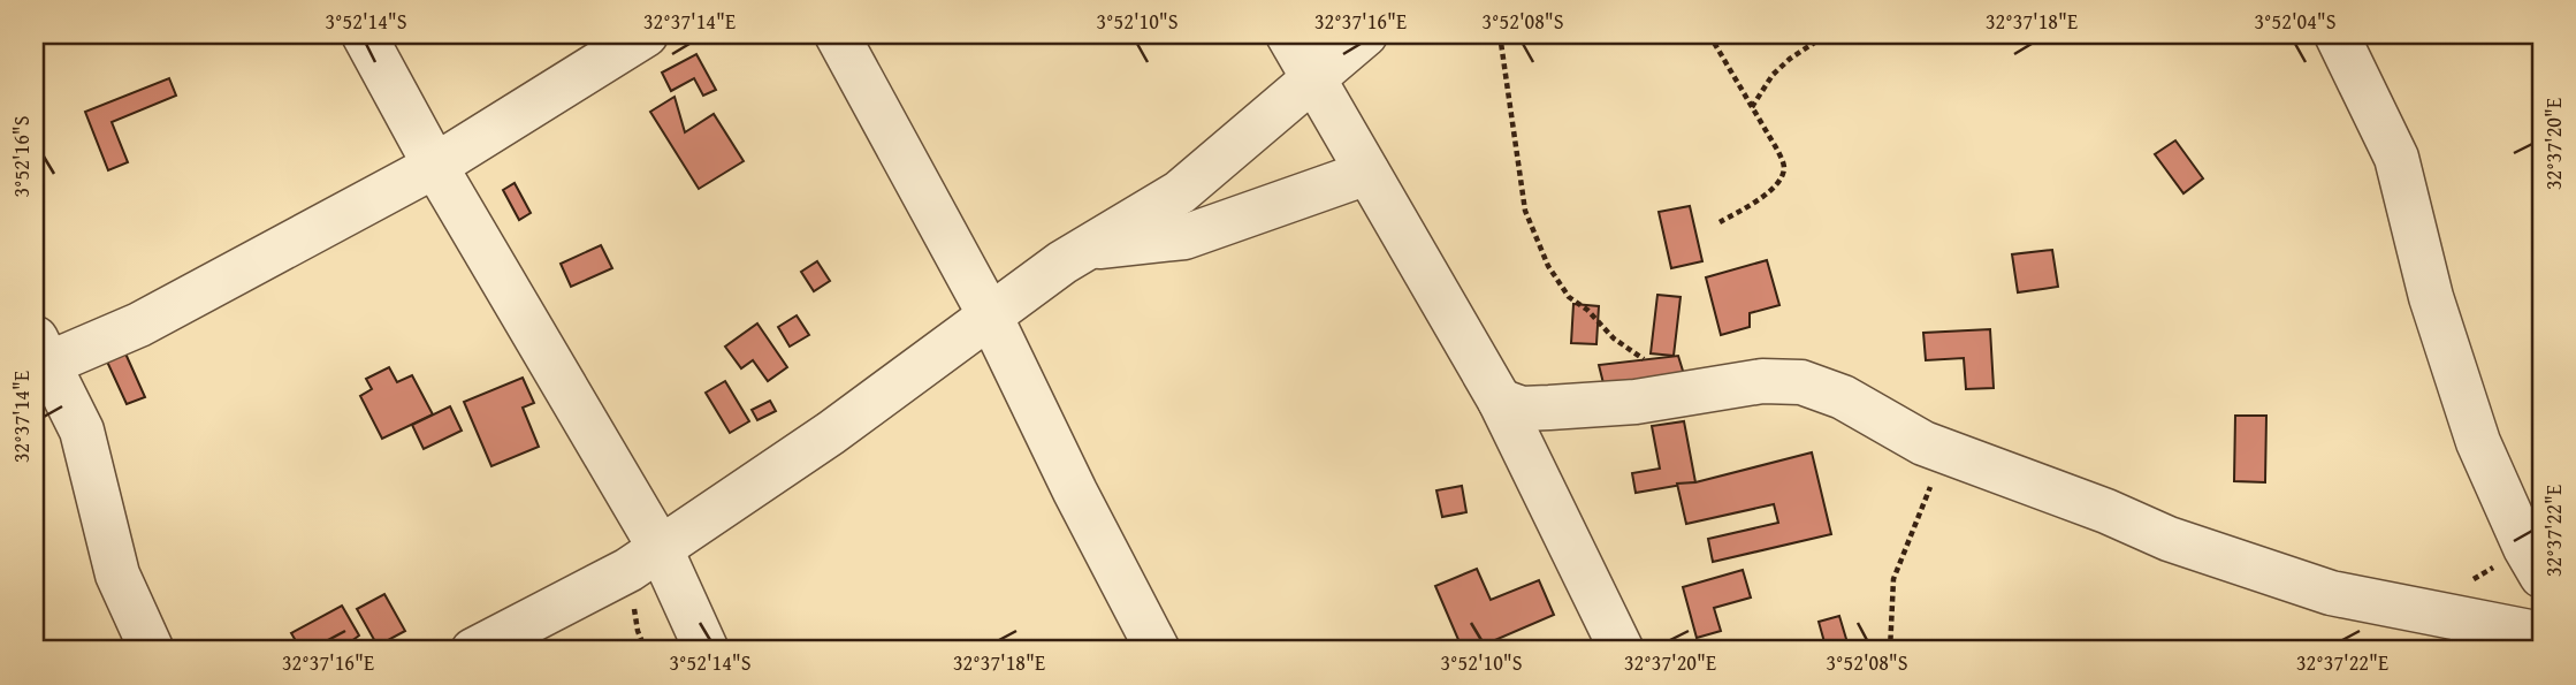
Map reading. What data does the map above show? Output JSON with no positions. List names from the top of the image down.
{
  "coordinates": [
    "3°52'14\"S",
    "32°37'14\"E",
    "3°52'10\"S",
    "32°37'16\"E",
    "3°52'08\"S",
    "32°37'18\"E",
    "3°52'04\"S",
    "32°37'20\"E",
    "3°52'16\"S",
    "32°37'22\"E"
  ]
}
